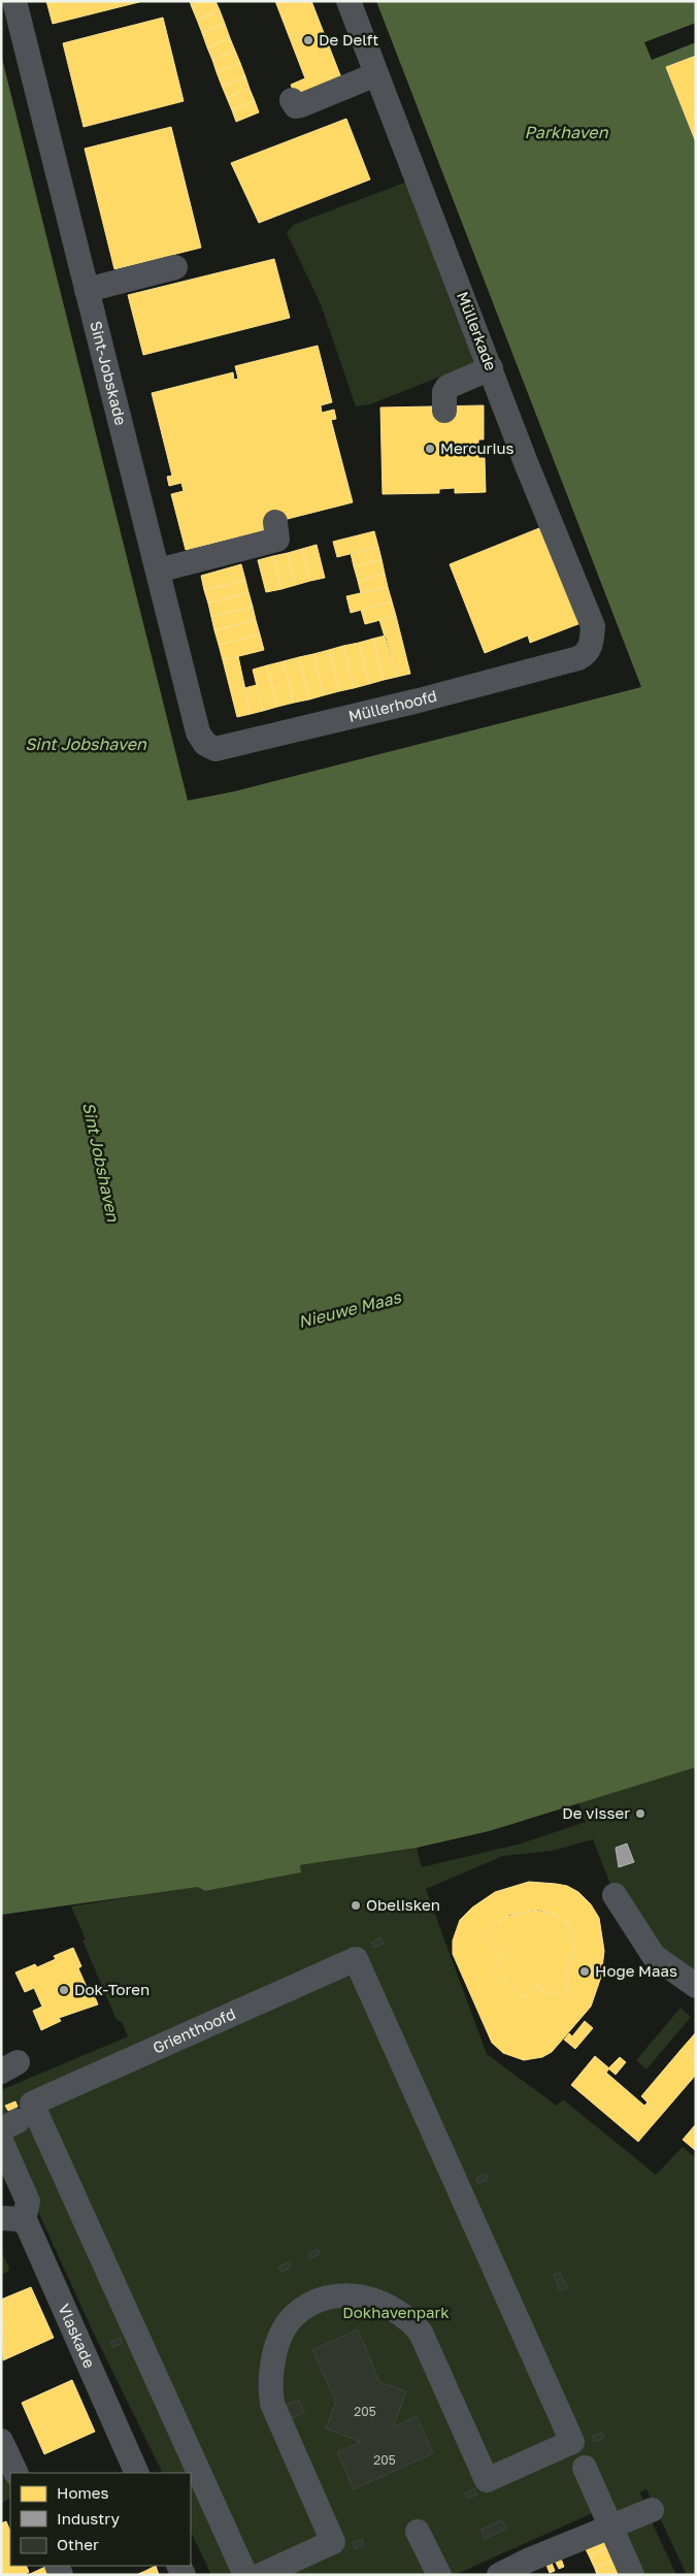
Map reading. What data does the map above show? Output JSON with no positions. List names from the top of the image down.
{
  "streets": {
    "street": [
      "Müllerkade",
      "Sint-Jobskade",
      "Müllerhoofd",
      "Grienthoofd",
      "Vlaskade"
    ]
  },
  "crossings": [
    ["Müllerkade", "Müllerhoofd"],
    ["Sint-Jobskade", "Müllerhoofd"]
  ],
  "water": ["Parkhaven", "Sint Jobshaven", "Nieuwe Maas"],
  "parks": ["Dokhavenpark"],
  "places": [
    "De Delft",
    "Mercurius",
    "De visser",
    "Obelisken",
    "Hoge Maas",
    "Dok-Toren"
  ],
  "house_numbers": ["205", "205"],
  "legend": ["Homes", "Industry", "Other"]
}
